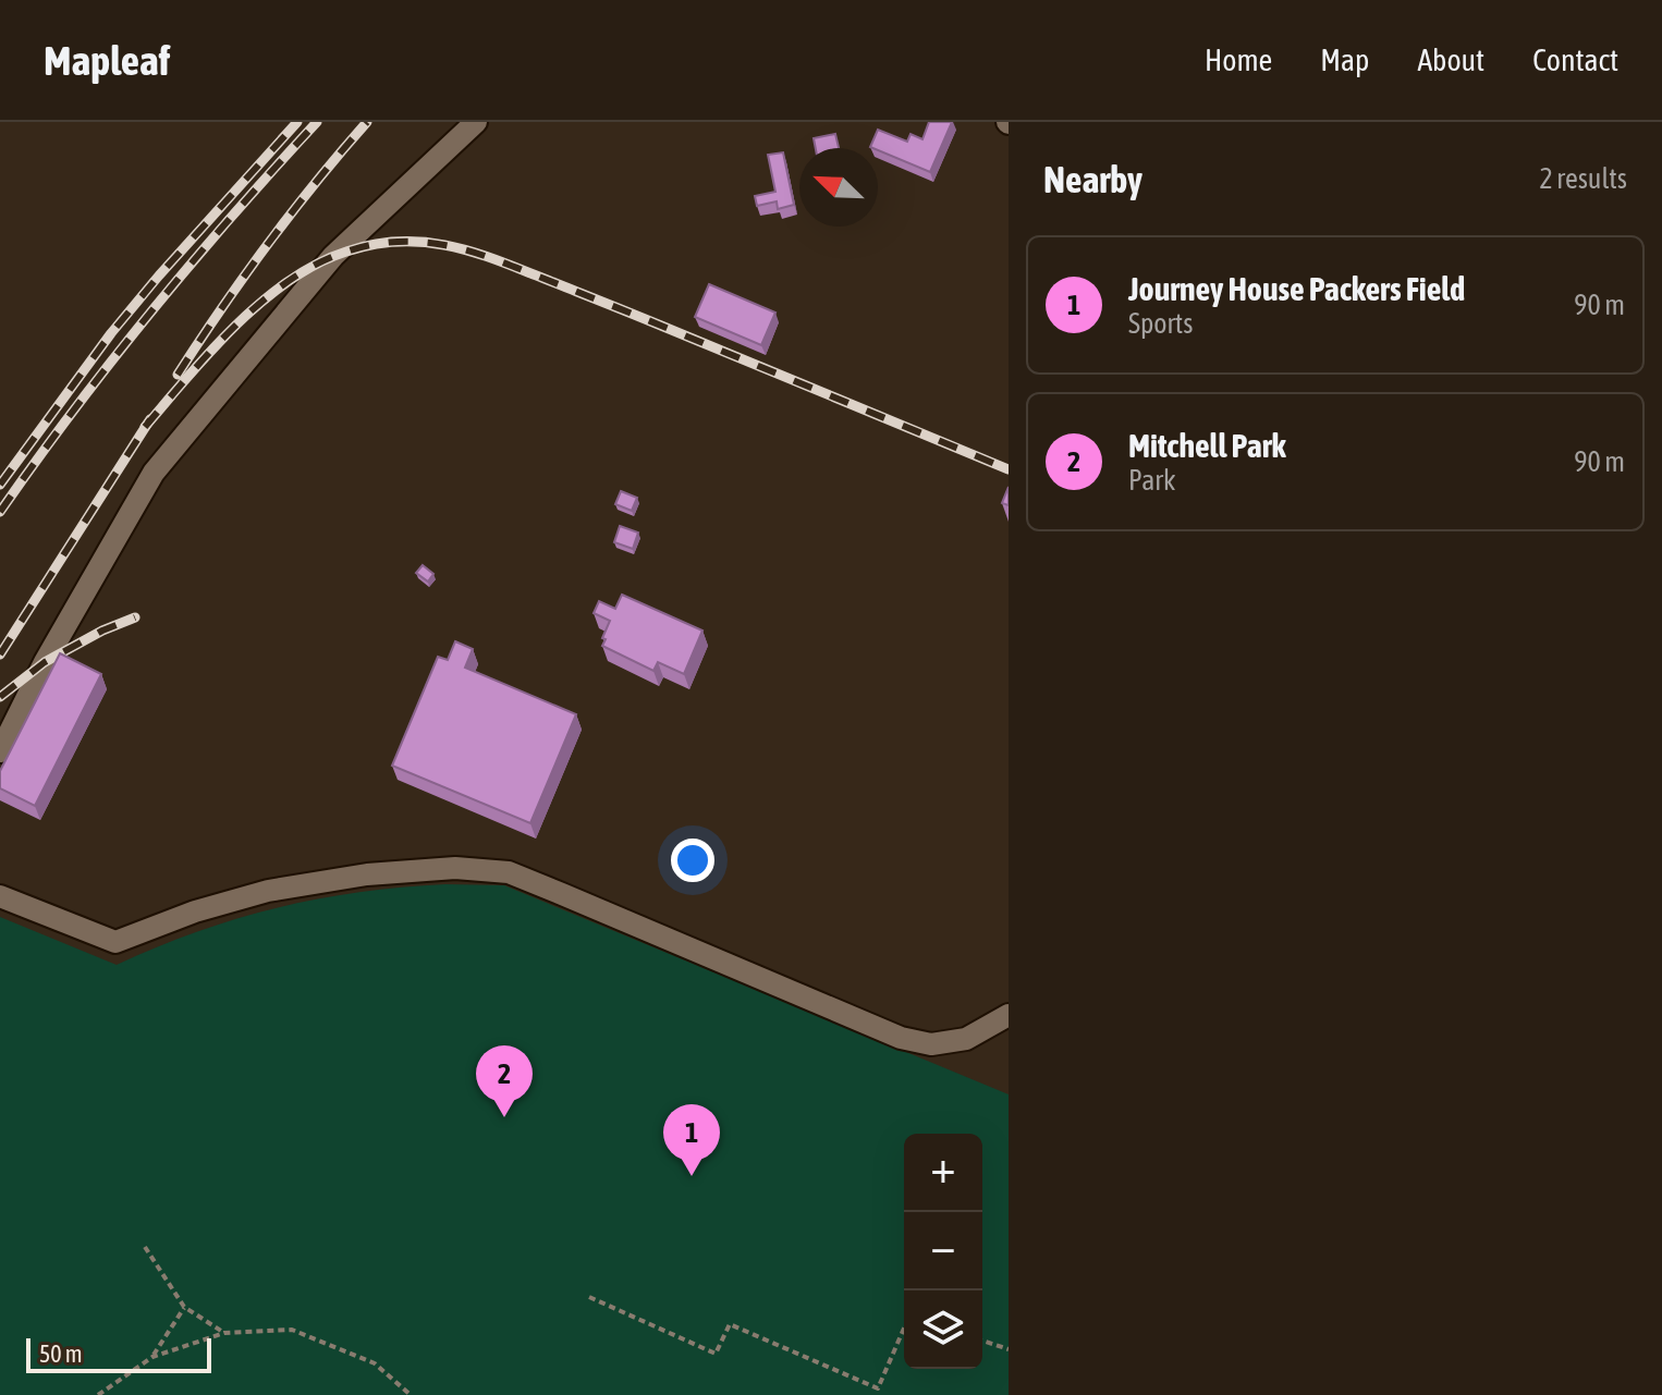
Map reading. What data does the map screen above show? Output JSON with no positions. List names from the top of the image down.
{
  "scale_bar": "50 m",
  "north": "top left",
  "page": {
    "header": "Mapleaf",
    "nav": [
      "Home",
      "Map",
      "About",
      "Contact"
    ],
    "heading": ["Nearby", "2 results"],
    "list": [
      {
        "mark": "1",
        "name": "Journey House Packers Field",
        "note": "Sports",
        "value": "90 m"
      },
      {
        "mark": "2",
        "name": "Mitchell Park",
        "note": "Park",
        "value": "90 m"
      }
    ],
    "pins": ["2", "1"],
    "map_buttons": ["+", "−"],
    "scale": "50 m"
  }
}
